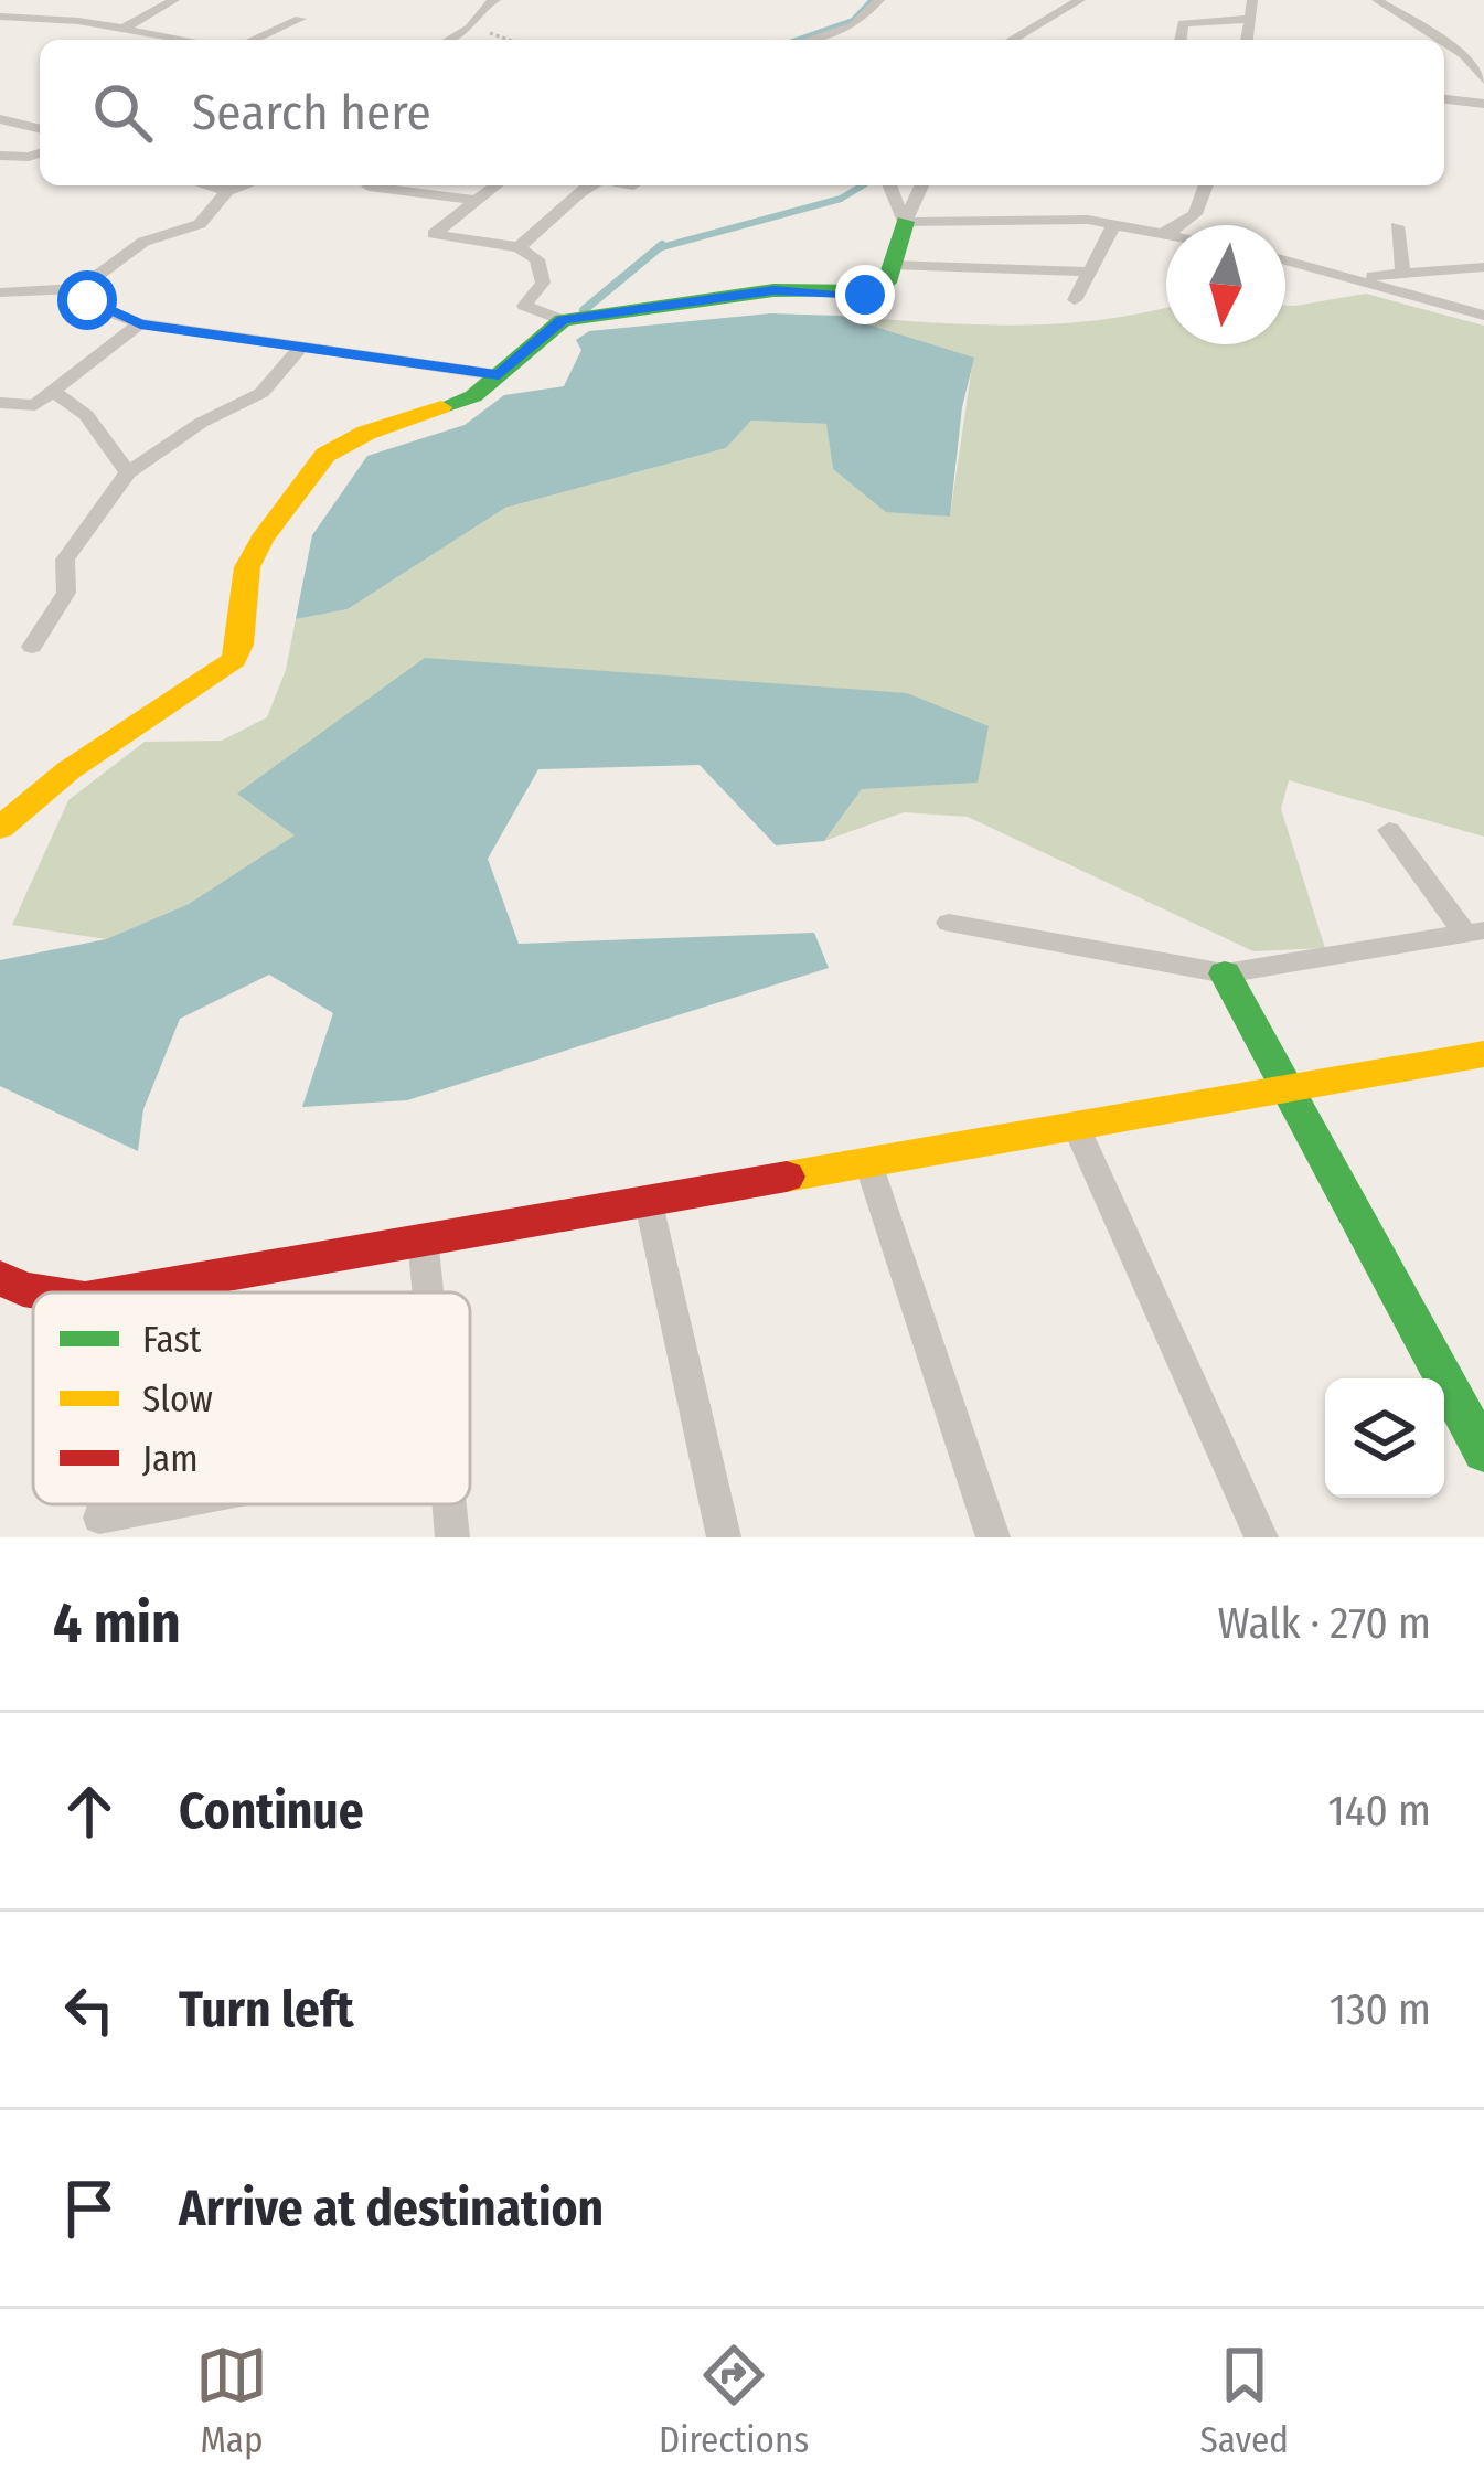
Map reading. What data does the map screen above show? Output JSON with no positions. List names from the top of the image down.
{
  "legend": ["Fast", "Slow", "Jam"],
  "north": "bottom",
  "page": {
    "search": "Search here",
    "heading": ["4 min", "Walk · 270 m"],
    "list": [
      ["Continue", "140 m"],
      ["Turn left", "130 m"],
      "Arrive at destination"
    ],
    "nav": ["Map", "Directions", "Saved"]
  }
}
